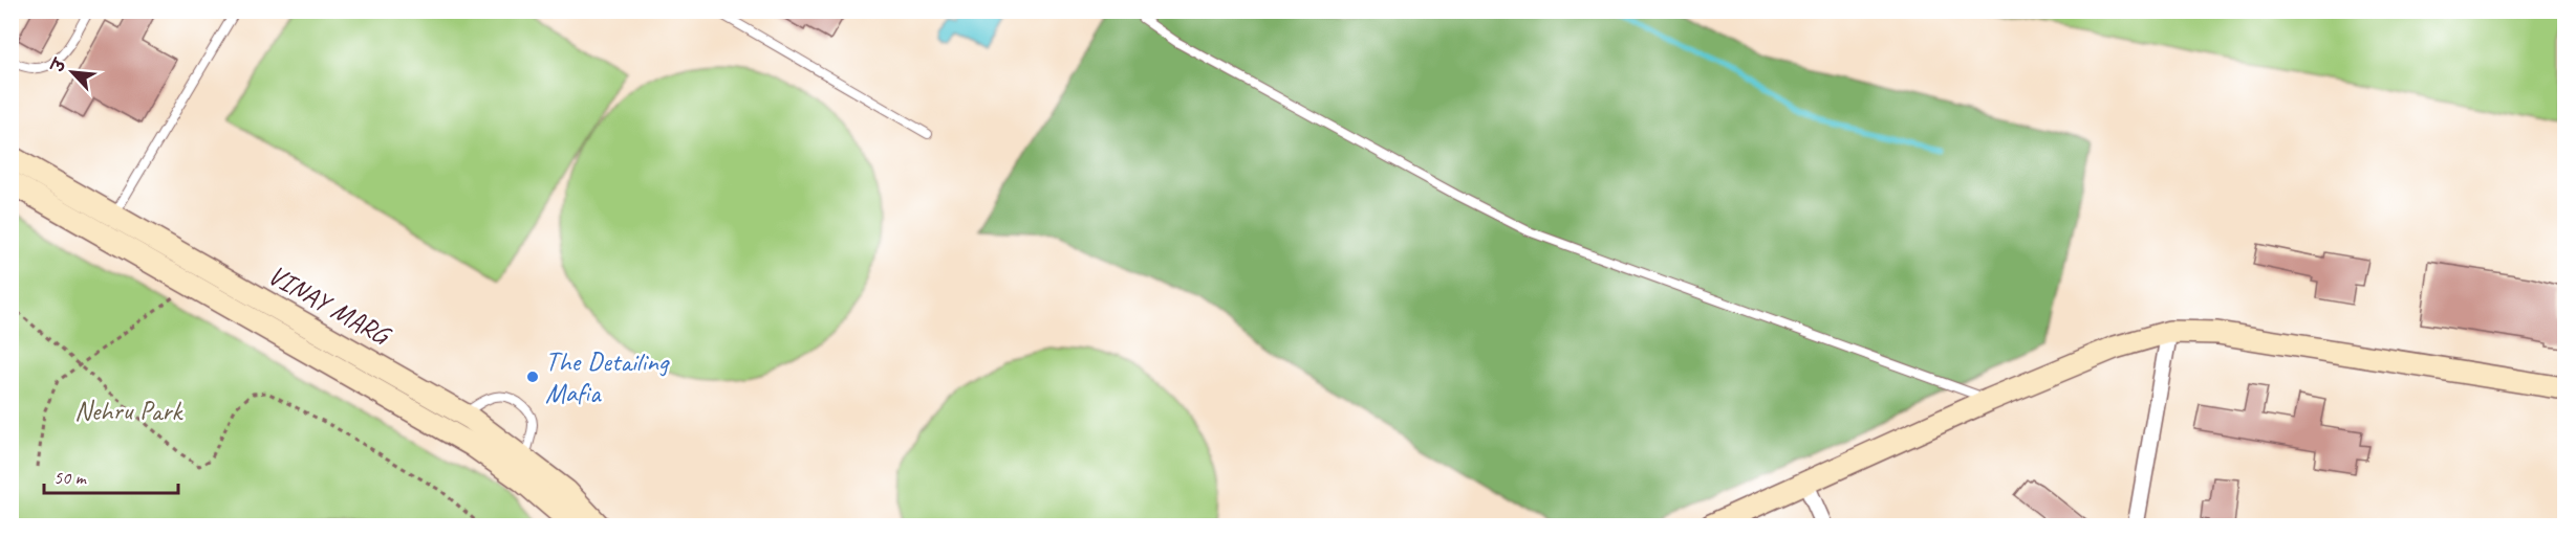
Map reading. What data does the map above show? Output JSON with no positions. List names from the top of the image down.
{
  "streets": {
    "main road": ["VINAY MARG"]
  },
  "parks": ["Nehru Park"],
  "places": ["The Detailing Mafia"],
  "scale_bar": "50 m",
  "north": "top left"
}
